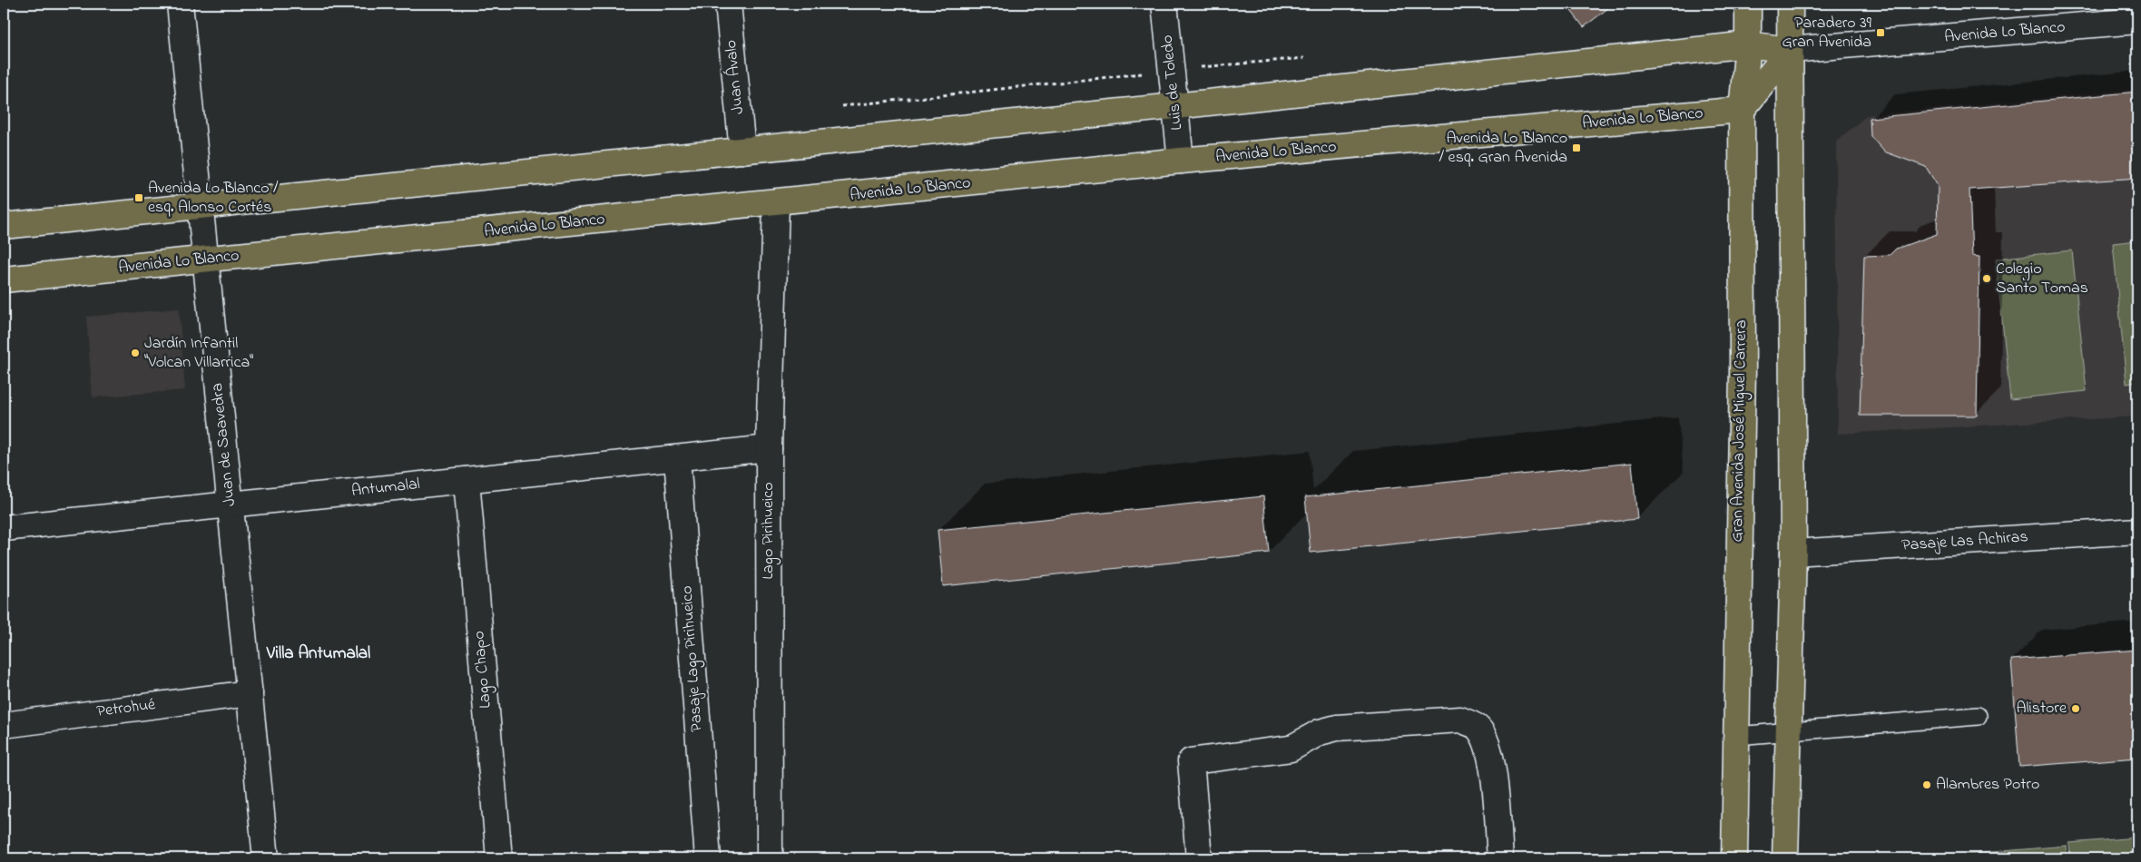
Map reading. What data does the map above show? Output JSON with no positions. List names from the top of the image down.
{
  "streets": {
    "main road": ["Avenida Lo Blanco", "Gran Avenida José Miguel Carrera"],
    "street": [
      "Juan Ávalo",
      "Luis de Toledo",
      "Juan de Saavedra",
      "Antumalal",
      "Lago Pirihueico",
      "Pasaje Las Achiras",
      "Pasaje Lago Pirihueico",
      "Lago Chapo",
      "Petrohué"
    ]
  },
  "crossings": [
    ["Avenida Lo Blanco", "Juan Ávalo"],
    ["Avenida Lo Blanco", "Luis de Toledo"],
    ["Avenida Lo Blanco", "Gran Avenida José Miguel Carrera"],
    ["Avenida Lo Blanco", "Juan de Saavedra"],
    ["Avenida Lo Blanco", "Lago Pirihueico"],
    ["Juan de Saavedra", "Antumalal"],
    ["Juan de Saavedra", "Petrohué"],
    ["Antumalal", "Lago Pirihueico"],
    ["Antumalal", "Pasaje Lago Pirihueico"],
    ["Antumalal", "Lago Chapo"]
  ],
  "districts": ["Villa Antumalal"],
  "places": {
    "transit": ["Paradero 39 Gran Avenida", "Avenida Lo Blanco / esq. Gran Avenida", "Avenida Lo Blanco / esq. Alonso Cortés"],
    "other": [
      "Colegio Santo Tomas",
      "Jardín Infantil \"Volcan Villarrica\"",
      "Alistore",
      "Alambres Potro"
    ]
  }
}
